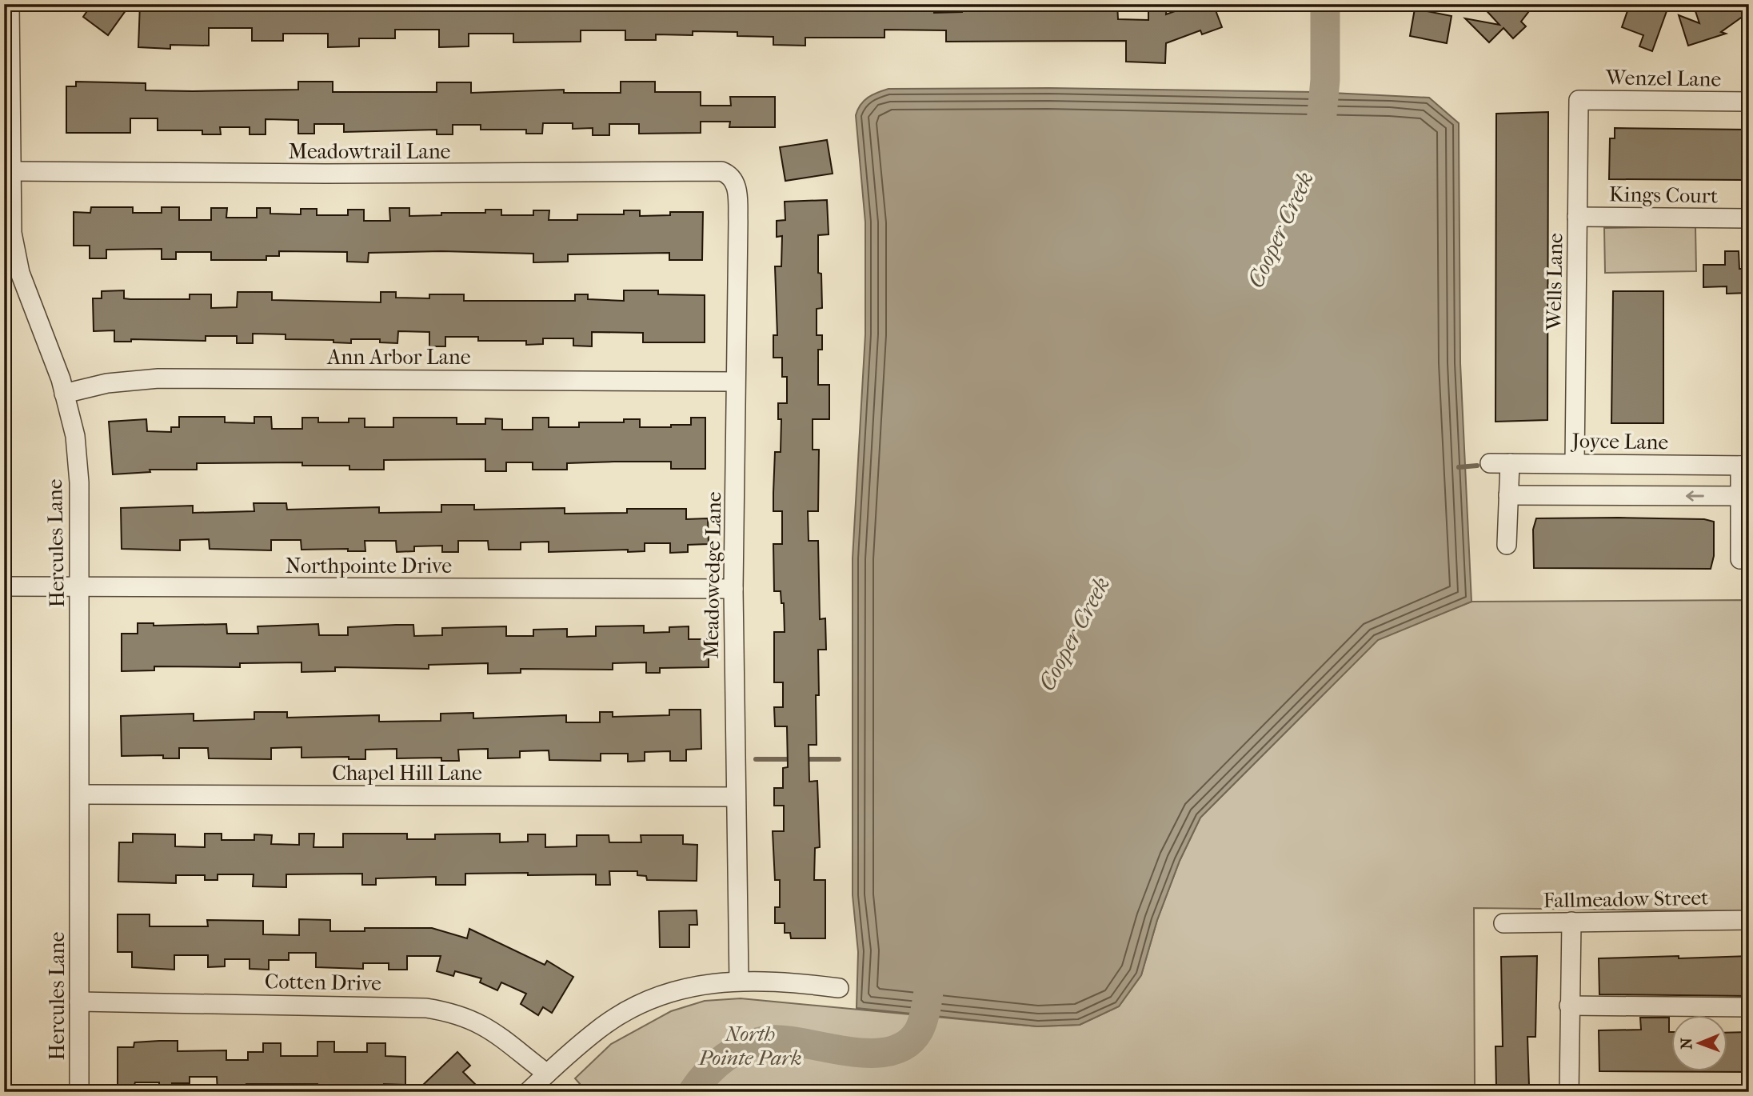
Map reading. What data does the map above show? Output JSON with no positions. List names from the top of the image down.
{
  "streets": {
    "street": [
      "Wenzel Lane",
      "Meadowtrail Lane",
      "Kings Court",
      "Wells Lane",
      "Ann Arbor Lane",
      "Joyce Lane",
      "Hercules Lane",
      "Northpointe Drive",
      "Meadowedge Lane",
      "Chapel Hill Lane",
      "Fallmeadow Street",
      "Cotten Drive"
    ]
  },
  "crossings": [
    ["Wenzel Lane", "Wells Lane"],
    ["Meadowtrail Lane", "Hercules Lane"],
    ["Meadowtrail Lane", "Meadowedge Lane"],
    ["Kings Court", "Wells Lane"],
    ["Wells Lane", "Joyce Lane"],
    ["Ann Arbor Lane", "Hercules Lane"],
    ["Ann Arbor Lane", "Meadowedge Lane"],
    ["Hercules Lane", "Northpointe Drive"],
    ["Hercules Lane", "Chapel Hill Lane"],
    ["Hercules Lane", "Cotten Drive"],
    ["Northpointe Drive", "Meadowedge Lane"],
    ["Meadowedge Lane", "Chapel Hill Lane"]
  ],
  "water": ["Cooper Creek"],
  "parks": ["North Pointe Park"],
  "north": "left"
}
